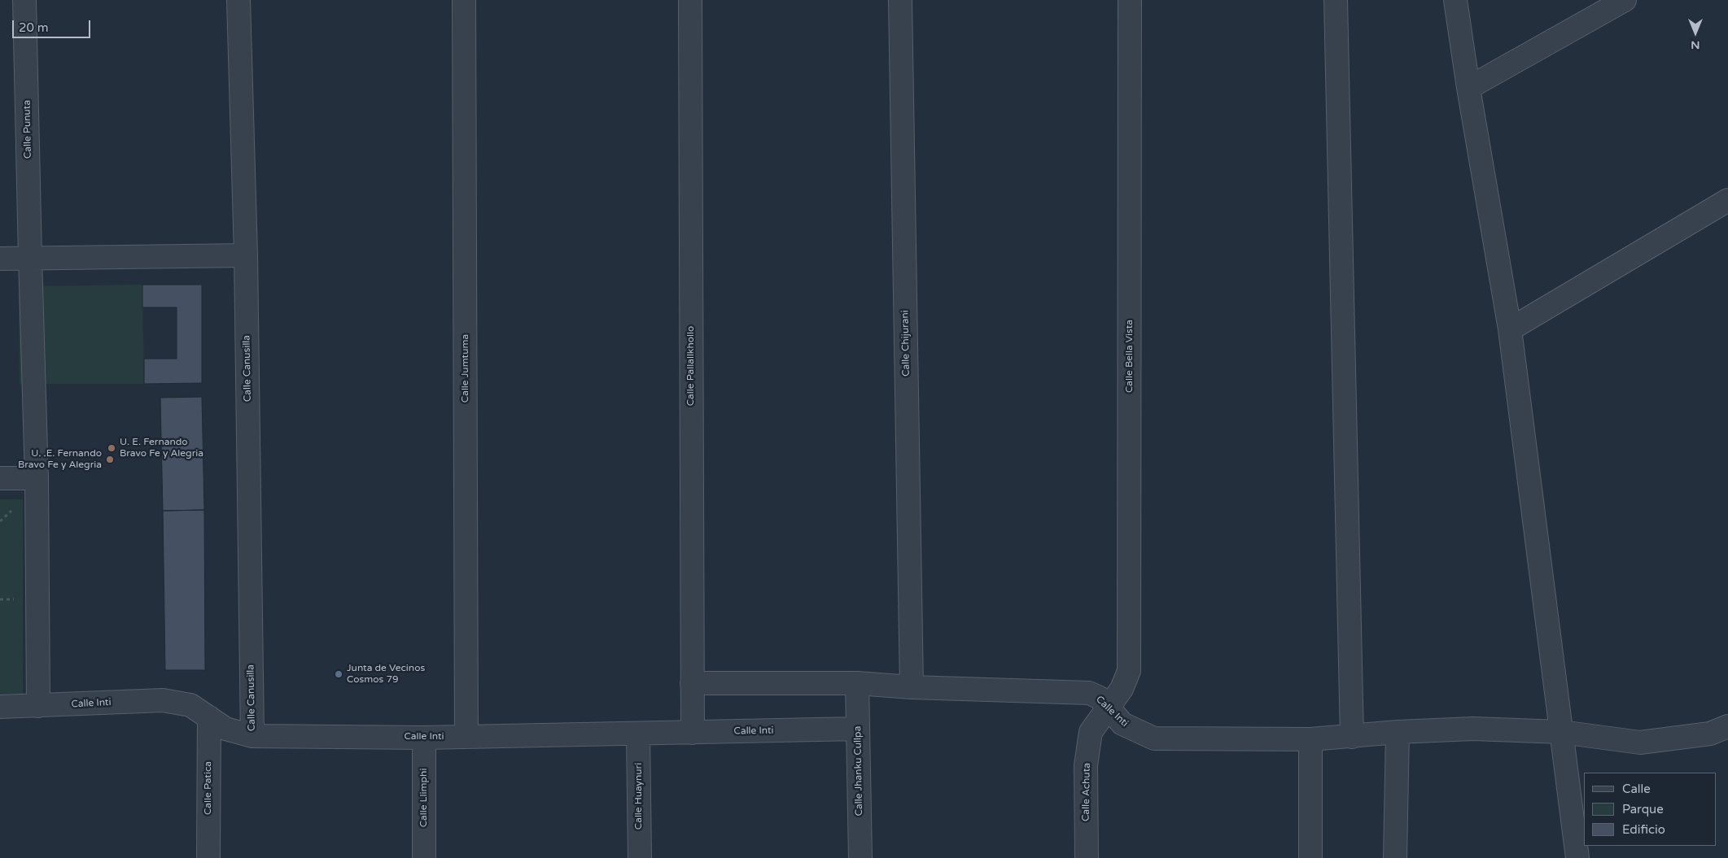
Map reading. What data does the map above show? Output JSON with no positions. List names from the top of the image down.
{
  "streets": {
    "street": [
      "Calle Punuta",
      "Calle Chijurani",
      "Calle Bella Vista",
      "Calle Pallallkhollo",
      "Calle Canusilla",
      "Calle Jumtuma",
      "Calle Inti",
      "Calle Jhanku Cullpa",
      "Calle Patica",
      "Calle Achuta",
      "Calle Huaynuri",
      "Calle Llimphi"
    ]
  },
  "crossings": [
    ["Calle Punuta", "Calle Inti"],
    ["Calle Chijurani", "Calle Inti"],
    ["Calle Bella Vista", "Calle Inti"],
    ["Calle Bella Vista", "Calle Achuta"],
    ["Calle Pallallkhollo", "Calle Inti"],
    ["Calle Canusilla", "Calle Inti"],
    ["Calle Jumtuma", "Calle Inti"],
    ["Calle Inti", "Calle Jhanku Cullpa"],
    ["Calle Inti", "Calle Patica"],
    ["Calle Inti", "Calle Achuta"],
    ["Calle Inti", "Calle Huaynuri"],
    ["Calle Inti", "Calle Llimphi"]
  ],
  "places": ["U. E. Fernando Bravo Fe y Alegria", "U. .E. Fernando Bravo Fe y Alegria", "Junta de Vecinos Cosmos 79"],
  "legend": ["Calle", "Parque", "Edificio"],
  "scale_bar": "20 m",
  "north": "bottom"
}
